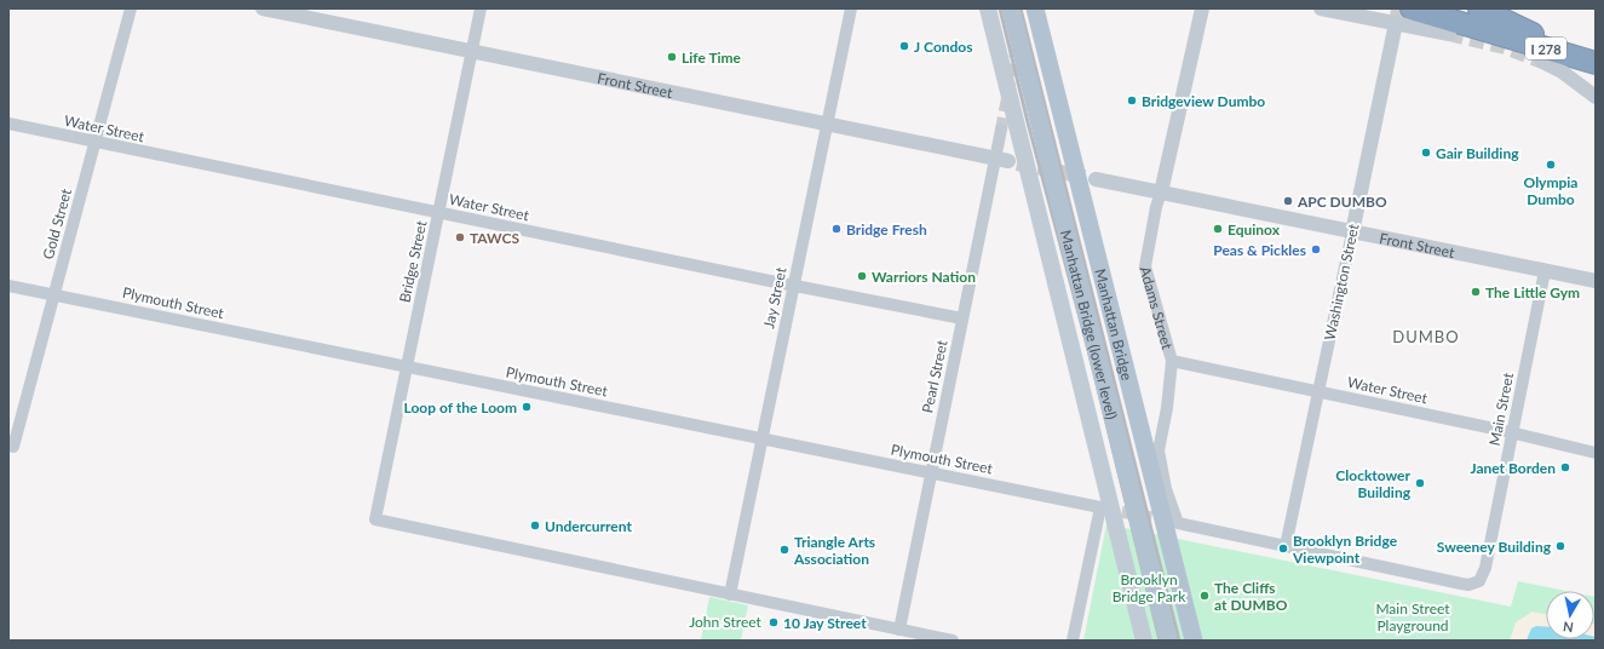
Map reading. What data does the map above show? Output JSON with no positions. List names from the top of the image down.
{
  "streets": {
    "highway": ["I 278"],
    "main road": ["Manhattan Bridge (lower level)", "Manhattan Bridge"],
    "street": [
      "Front Street",
      "Water Street",
      "Gold Street",
      "Bridge Street",
      "Washington Street",
      "Jay Street",
      "Plymouth Street",
      "Adams Street",
      "Pearl Street",
      "Main Street"
    ]
  },
  "crossings": [
    ["I 278", "Washington Street"],
    ["Front Street", "Bridge Street"],
    ["Front Street", "Washington Street"],
    ["Front Street", "Jay Street"],
    ["Front Street", "Adams Street"],
    ["Front Street", "Pearl Street"],
    ["Front Street", "Main Street"],
    ["Water Street", "Gold Street"],
    ["Water Street", "Bridge Street"],
    ["Water Street", "Washington Street"],
    ["Water Street", "Jay Street"],
    ["Water Street", "Adams Street"],
    ["Water Street", "Pearl Street"],
    ["Water Street", "Main Street"],
    ["Gold Street", "Plymouth Street"],
    ["Bridge Street", "Jay Street"],
    ["Bridge Street", "Plymouth Street"],
    ["Washington Street", "Adams Street"],
    ["Washington Street", "Main Street"],
    ["Jay Street", "Plymouth Street"],
    ["Plymouth Street", "Pearl Street"],
    ["Adams Street", "Main Street"]
  ],
  "districts": ["DUMBO"],
  "parks": ["Brooklyn Bridge Park", "Main Street Playground", "John Street"],
  "places": [
    "J Condos",
    "Life Time",
    "Bridgeview Dumbo",
    "Gair Building",
    "Olympia Dumbo",
    "APC DUMBO",
    "Bridge Fresh",
    "Equinox",
    "TAWCS",
    "Peas & Pickles",
    "Warriors Nation",
    "The Little Gym",
    "Loop of the Loom",
    "Janet Borden",
    "Clocktower Building",
    "Undercurrent",
    "Sweeney Building",
    "Brooklyn Bridge Viewpoint",
    "Triangle Arts Association",
    "The Cliffs at DUMBO",
    "10 Jay Street"
  ],
  "north": "bottom"
}
